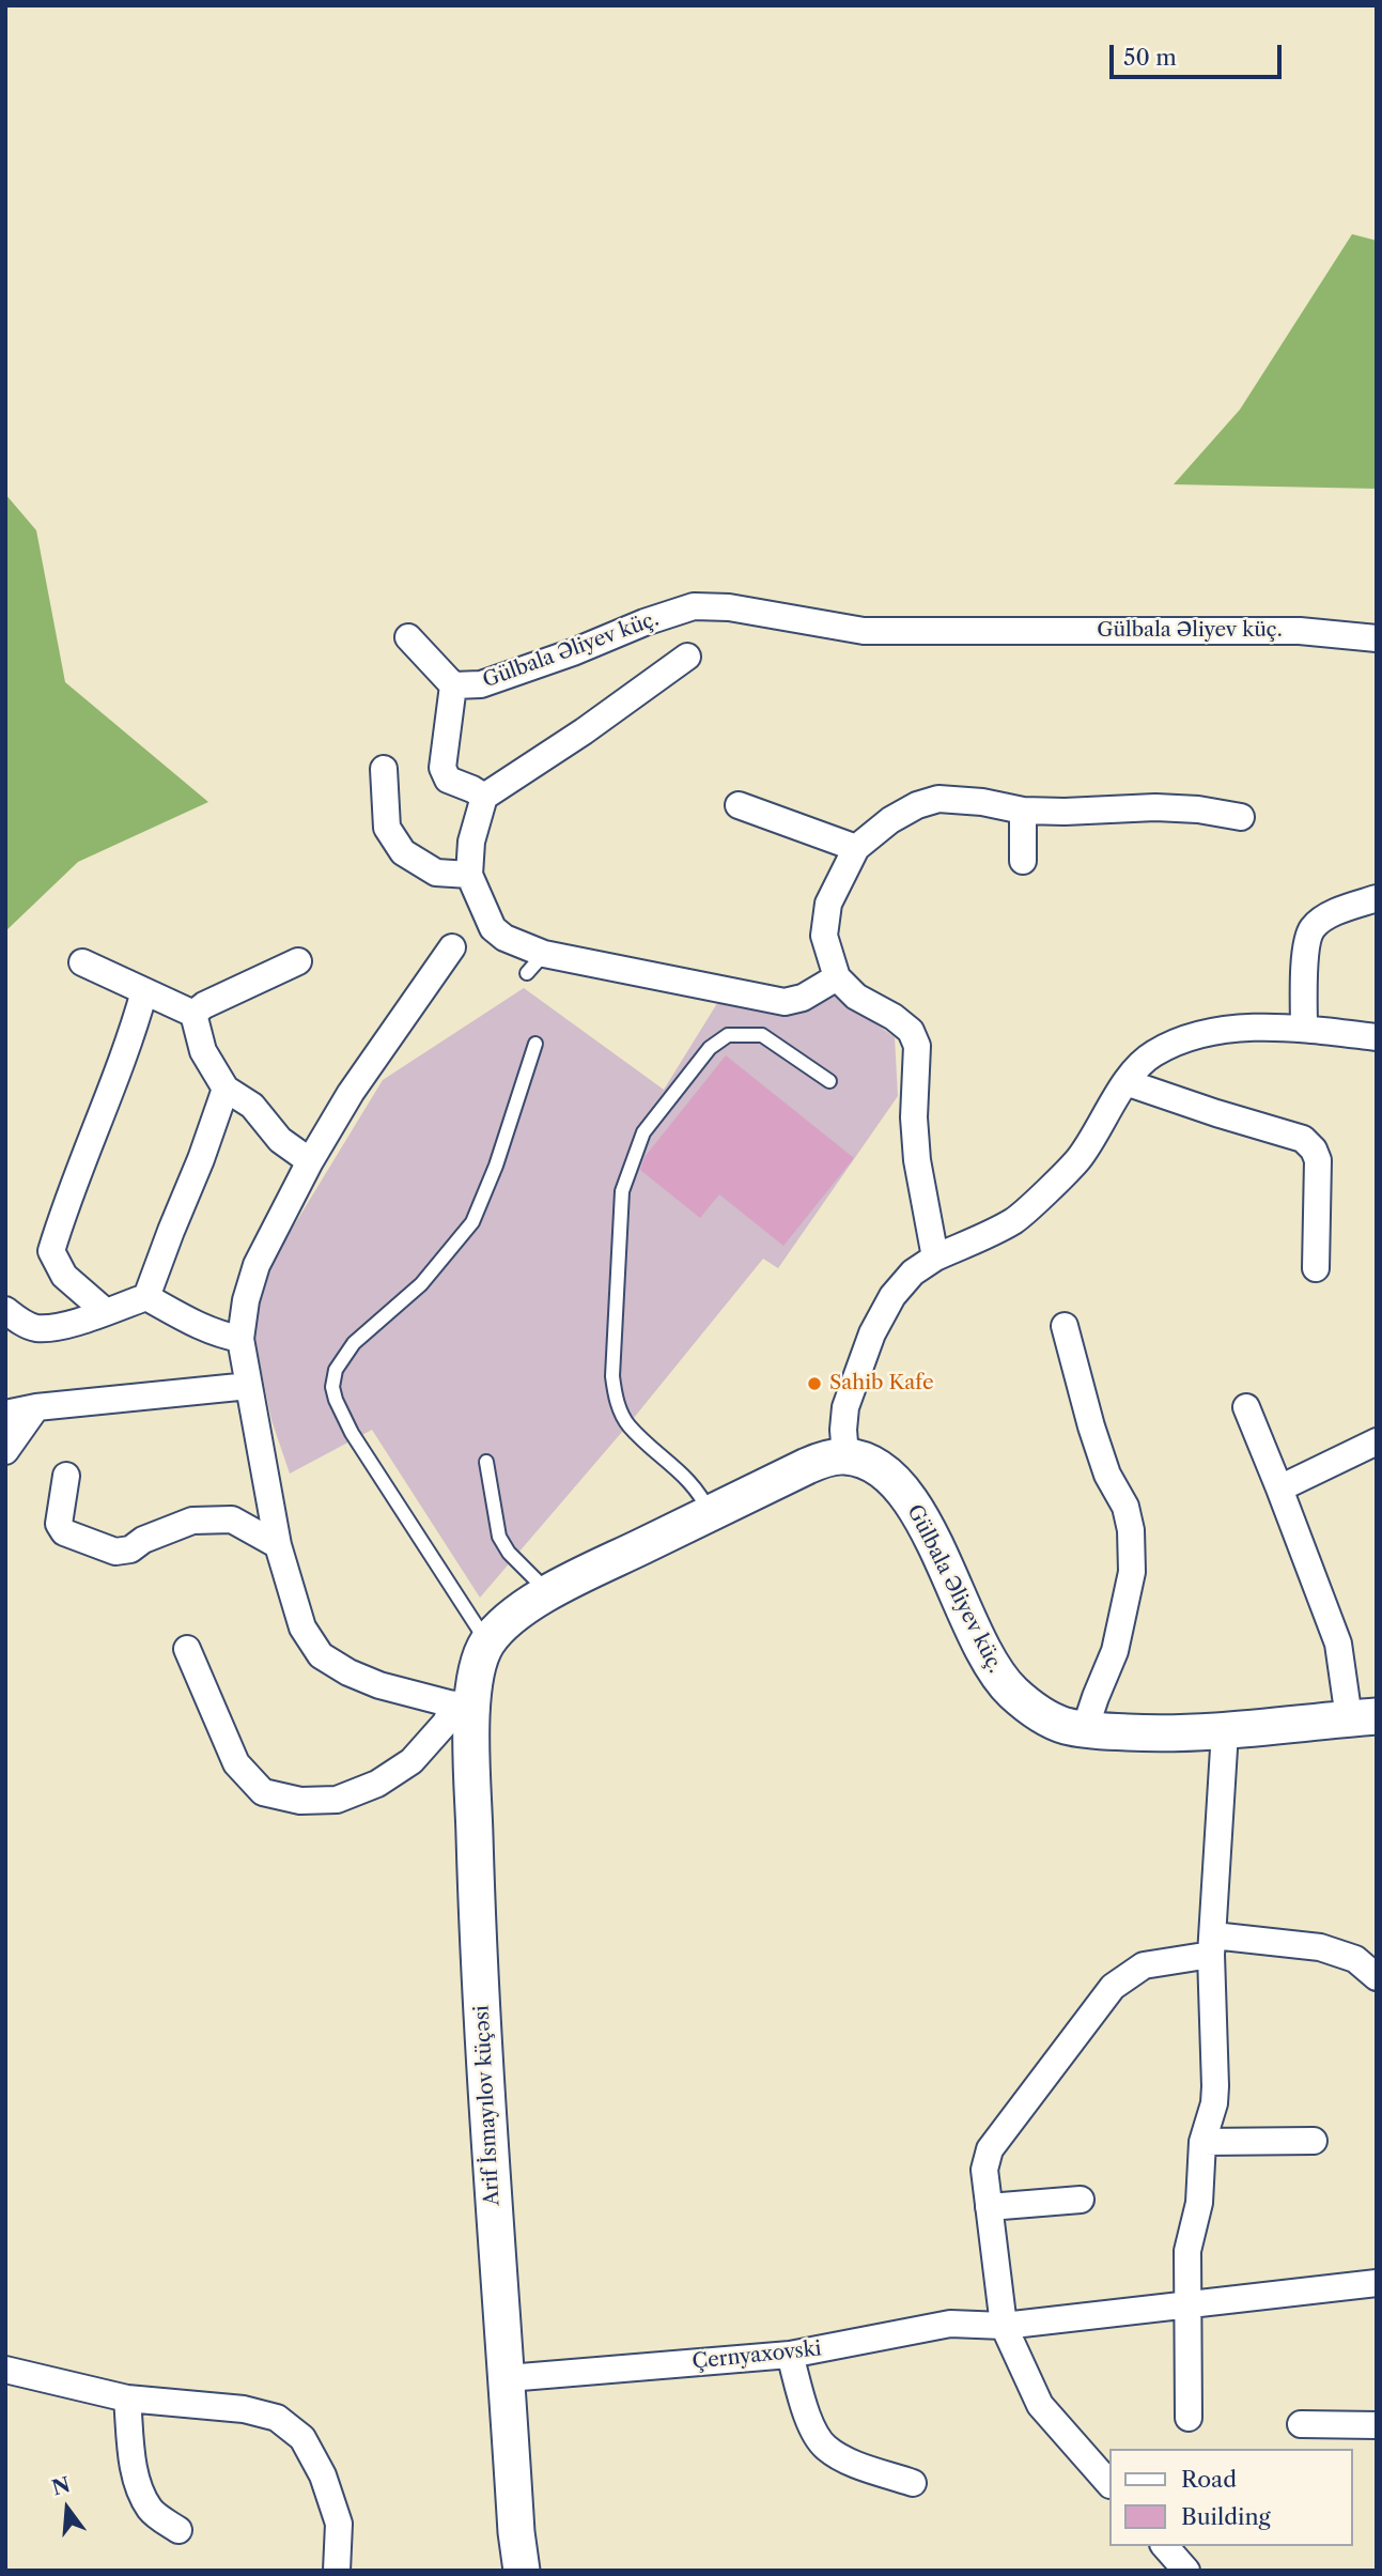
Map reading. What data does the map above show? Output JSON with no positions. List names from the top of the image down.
{
  "streets": {
    "street": ["Gülbala Əliyev küç.", "Arif İsmayılov küçəsi", "Çernyaxovski"]
  },
  "crossings": [
    ["Arif İsmayılov küçəsi", "Çernyaxovski"]
  ],
  "places": ["Sahib Kafe"],
  "legend": ["Road", "Building"],
  "scale_bar": "50 m",
  "north": "top"
}
